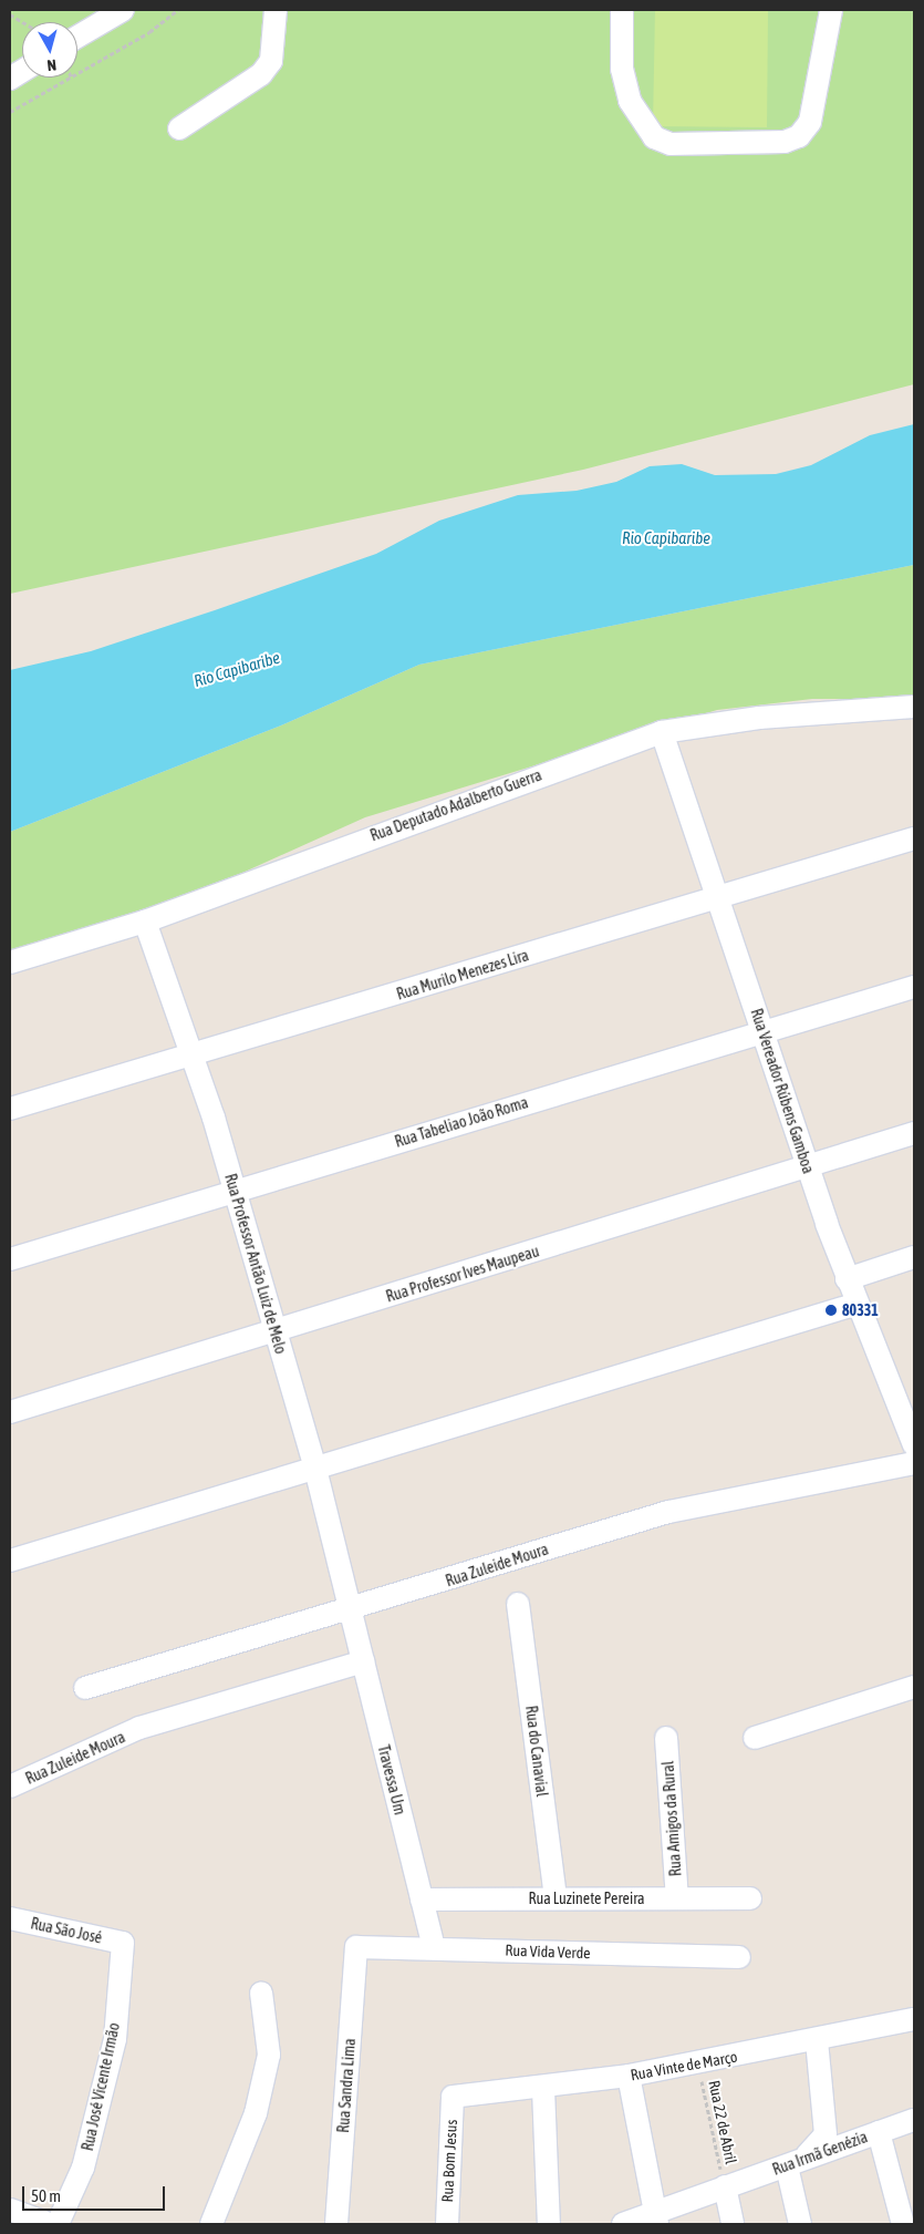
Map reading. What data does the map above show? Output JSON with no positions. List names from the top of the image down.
{
  "streets": {
    "street": [
      "Rua Deputado Adalberto Guerra",
      "Rua Murilo Menezes Lira",
      "Rua Vereador Rúbens Gamboa",
      "Rua Tabeliao João Roma",
      "Rua Professor Antão Luiz de Melo",
      "Rua Professor Ives Maupeau",
      "Rua Zuleide Moura",
      "Rua do Canavial",
      "Travessa Um",
      "Rua Amigos da Rural",
      "Rua Luzinete Pereira",
      "Rua São José",
      "Rua Vida Verde",
      "Rua Vinte de Março",
      "Rua Sandra Lima",
      "Rua José Vicente Irmão",
      "Rua Irmã Genézia",
      "Rua Bom Jesus"
    ],
    "path": ["Rua 22 de Abril"]
  },
  "crossings": [
    ["Rua Deputado Adalberto Guerra", "Rua Vereador Rúbens Gamboa"],
    ["Rua Deputado Adalberto Guerra", "Rua Professor Antão Luiz de Melo"],
    ["Rua Murilo Menezes Lira", "Rua Vereador Rúbens Gamboa"],
    ["Rua Murilo Menezes Lira", "Rua Professor Antão Luiz de Melo"],
    ["Rua Vereador Rúbens Gamboa", "Rua Tabeliao João Roma"],
    ["Rua Vereador Rúbens Gamboa", "Rua Professor Ives Maupeau"],
    ["Rua Tabeliao João Roma", "Rua Professor Antão Luiz de Melo"],
    ["Rua Professor Antão Luiz de Melo", "Rua Professor Ives Maupeau"],
    ["Rua Professor Antão Luiz de Melo", "Rua Zuleide Moura"],
    ["Rua Professor Antão Luiz de Melo", "Travessa Um"],
    ["Rua Zuleide Moura", "Travessa Um"],
    ["Rua do Canavial", "Rua Luzinete Pereira"],
    ["Travessa Um", "Rua Luzinete Pereira"],
    ["Travessa Um", "Rua Vida Verde"],
    ["Rua Amigos da Rural", "Rua Luzinete Pereira"],
    ["Rua São José", "Rua José Vicente Irmão"],
    ["Rua Vida Verde", "Rua Sandra Lima"],
    ["Rua Vinte de Março", "Rua 22 de Abril"],
    ["Rua Vinte de Março", "Rua Bom Jesus"],
    ["Rua 22 de Abril", "Rua Irmã Genézia"]
  ],
  "water": ["Rio Capibaribe"],
  "places": ["80331"],
  "scale_bar": "50 m",
  "north": "bottom"
}
